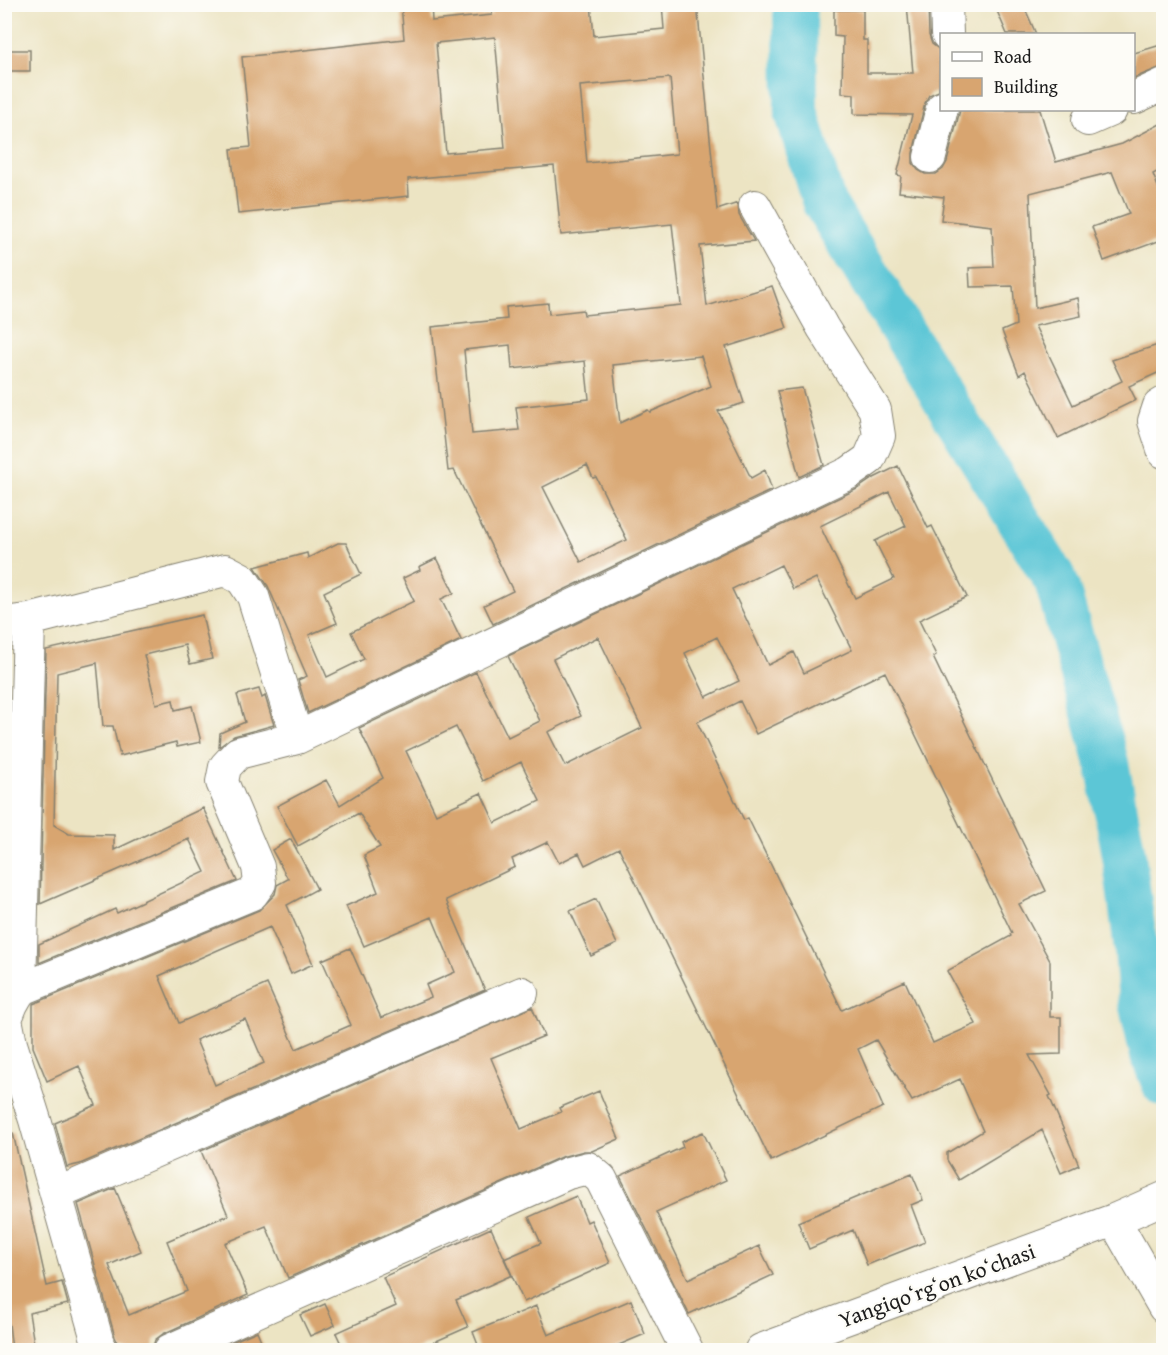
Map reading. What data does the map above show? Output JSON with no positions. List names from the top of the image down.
{
  "streets": {
    "street": ["Yangiqoʻrgʻon koʻchasi"]
  },
  "legend": ["Road", "Building"]
}
